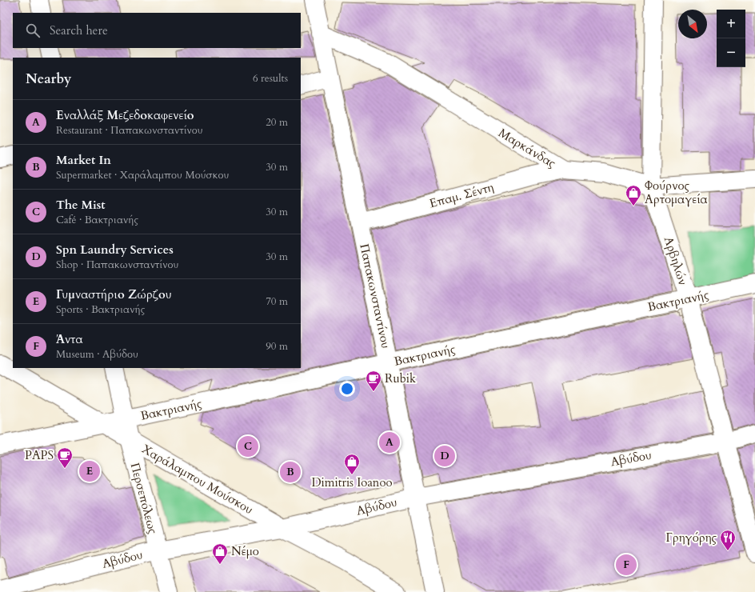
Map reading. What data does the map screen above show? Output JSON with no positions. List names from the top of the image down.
{
  "streets": {
    "street": [
      "Μαρκάνδας",
      "Επαμ. Σέντη",
      "Αρβηλών",
      "Παπακωνσταντίνου",
      "Βακτριανής",
      "Αβύδου",
      "Χαράλαμπου Μούσκου",
      "Περσεπόλεως"
    ]
  },
  "crossings": [
    ["Μαρκάνδας", "Επαμ. Σέντη"],
    ["Μαρκάνδας", "Αρβηλών"],
    ["Μαρκάνδας", "Παπακωνσταντίνου"],
    ["Επαμ. Σέντη", "Παπακωνσταντίνου"],
    ["Αρβηλών", "Βακτριανής"],
    ["Αρβηλών", "Αβύδου"],
    ["Παπακωνσταντίνου", "Βακτριανής"],
    ["Παπακωνσταντίνου", "Αβύδου"],
    ["Βακτριανής", "Χαράλαμπου Μούσκου"],
    ["Βακτριανής", "Περσεπόλεως"],
    ["Αβύδου", "Χαράλαμπου Μούσκου"],
    ["Αβύδου", "Περσεπόλεως"],
    ["Χαράλαμπου Μούσκου", "Περσεπόλεως"]
  ],
  "places": {
    "shop": ["Φούρνος Αρτομαγεία", "Dimitris Ioanoo", "Νέμο"],
    "cafe": ["Rubik", "PAPS"],
    "restaurant": ["Γρηγόρης"]
  },
  "north": "bottom right",
  "page": {
    "map_buttons": ["+", "−"],
    "search": "Search here",
    "heading": ["Nearby", "6 results"],
    "list": [
      {
        "mark": "A",
        "name": "Εναλλάξ Μεζεδοκαφενείο",
        "note": "Restaurant · Παπακωνσταντίνου",
        "value": "20 m"
      },
      {
        "mark": "B",
        "name": "Market In",
        "note": "Supermarket · Χαράλαμπου Μούσκου",
        "value": "30 m"
      },
      {
        "mark": "C",
        "name": "The Mist",
        "note": "Café · Βακτριανής",
        "value": "30 m"
      },
      {
        "mark": "D",
        "name": "Spn Laundry Services",
        "note": "Shop · Παπακωνσταντίνου",
        "value": "30 m"
      },
      {
        "mark": "E",
        "name": "Γυμναστήριο Ζώρζου",
        "note": "Sports · Βακτριανής",
        "value": "70 m"
      },
      {
        "mark": "F",
        "name": "Άντα",
        "note": "Museum · Αβύδου",
        "value": "90 m"
      }
    ],
    "pins": [
      "A",
      "C",
      "D",
      "E",
      "B",
      "F"
    ]
  }
}
